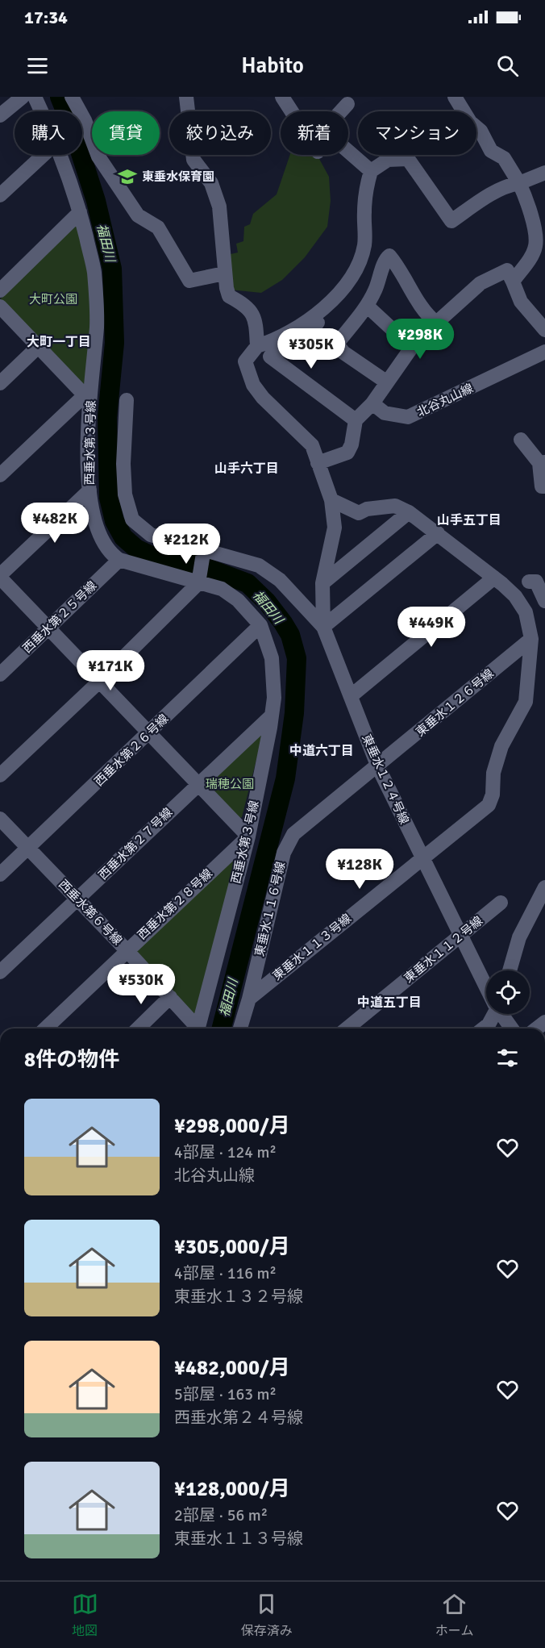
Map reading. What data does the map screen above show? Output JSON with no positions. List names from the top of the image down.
{
  "streets": {
    "street": [
      "北谷丸山線",
      "西垂水第３号線",
      "西垂水第２５号線",
      "東垂水１２６号線",
      "西垂水第２６号線",
      "東垂水１２４号線",
      "西垂水第２７号線",
      "西垂水第２８号線",
      "東垂水１１６号線",
      "西垂水第６号線",
      "東垂水１１３号線",
      "東垂水１１２号線"
    ]
  },
  "crossings": [
    ["西垂水第３号線", "西垂水第２５号線"],
    ["西垂水第３号線", "西垂水第２６号線"],
    ["西垂水第３号線", "西垂水第２７号線"],
    ["西垂水第３号線", "西垂水第２８号線"],
    ["東垂水１２６号線", "東垂水１２４号線"],
    ["東垂水１２６号線", "東垂水１１６号線"],
    ["東垂水１２６号線", "東垂水１１３号線"],
    ["西垂水第２６号線", "西垂水第６号線"],
    ["東垂水１２４号線", "東垂水１１６号線"],
    ["東垂水１２４号線", "東垂水１１３号線"],
    ["東垂水１２４号線", "東垂水１１２号線"],
    ["西垂水第２７号線", "西垂水第６号線"],
    ["西垂水第２８号線", "西垂水第６号線"],
    ["東垂水１１６号線", "東垂水１１３号線"]
  ],
  "districts": [
    "大町一丁目",
    "山手六丁目",
    "山手五丁目",
    "中道六丁目",
    "中道五丁目"
  ],
  "water": ["福田川"],
  "parks": ["大町公園", "瑞穂公園"],
  "places": {
    "school or university": ["東垂水保育園"]
  },
  "page": {
    "status": "17:34",
    "header": "Habito",
    "chip": [
      "購入",
      "賃貸",
      "絞り込み",
      "新着",
      "マンション"
    ],
    "price": [
      "¥298K",
      "¥305K",
      "¥482K",
      "¥212K",
      "¥449K",
      "¥171K",
      "¥128K",
      "¥530K"
    ],
    "heading": "8件の物件",
    "list": [
      {
        "name": "¥298,000/月",
        "note": "4部屋 · 124 m² · 北谷丸山線"
      },
      {
        "name": "¥305,000/月",
        "note": "4部屋 · 116 m² · 東垂水１３２号線"
      },
      {
        "name": "¥482,000/月",
        "note": "5部屋 · 163 m² · 西垂水第２４号線"
      },
      {
        "name": "¥128,000/月",
        "note": "2部屋 · 56 m² · 東垂水１１３号線"
      }
    ],
    "tabs": ["地図", "保存済み", "ホーム"]
  }
}
